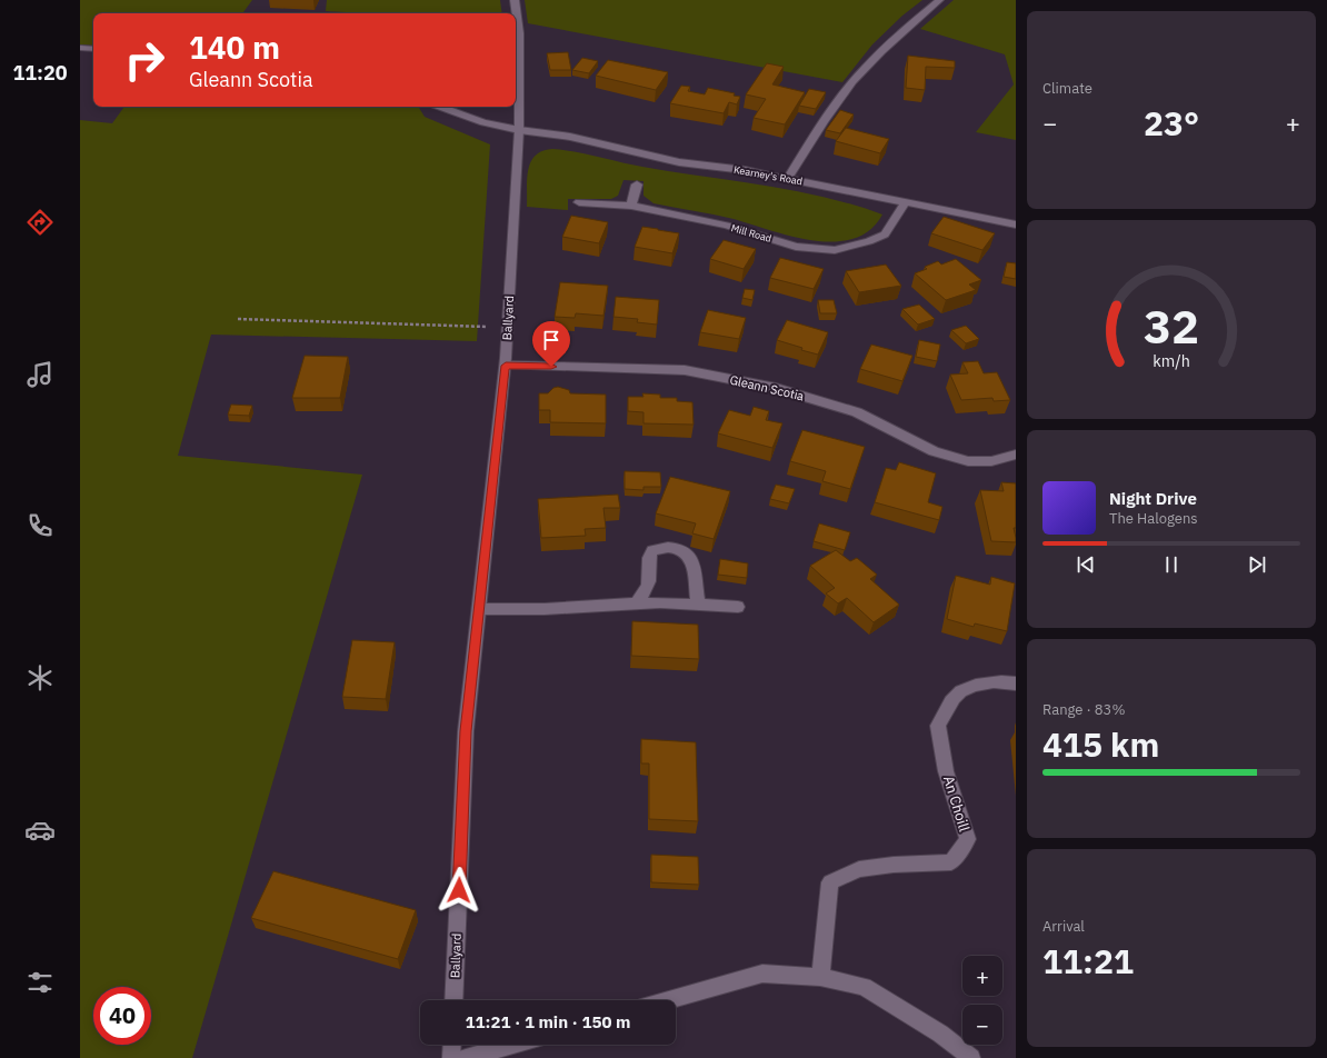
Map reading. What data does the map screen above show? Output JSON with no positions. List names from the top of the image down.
{
  "streets": {
    "street": [
      "Kearney's Road",
      "Mill Road",
      "Ballyard",
      "Gleann Scotia",
      "An Choill"
    ]
  },
  "crossings": [
    ["Kearney's Road", "Mill Road"],
    ["Kearney's Road", "Ballyard"],
    ["Ballyard", "Gleann Scotia"]
  ],
  "page": {
    "tabs": "11:20",
    "tile": [
      "Climate",
      ["Range · 83%", "415 km"],
      ["Arrival", "11:21"]
    ],
    "turn": ["140 m", "Gleann Scotia"],
    "heat": ["−", "23°", "+"],
    "song": ["Night Drive", "The Halogens"],
    "map_buttons": ["+", "−"],
    "limit": "40",
    "trip": "11:21 · 1 min · 150 m",
    "gauge": ["32", "km/h"]
  }
}
